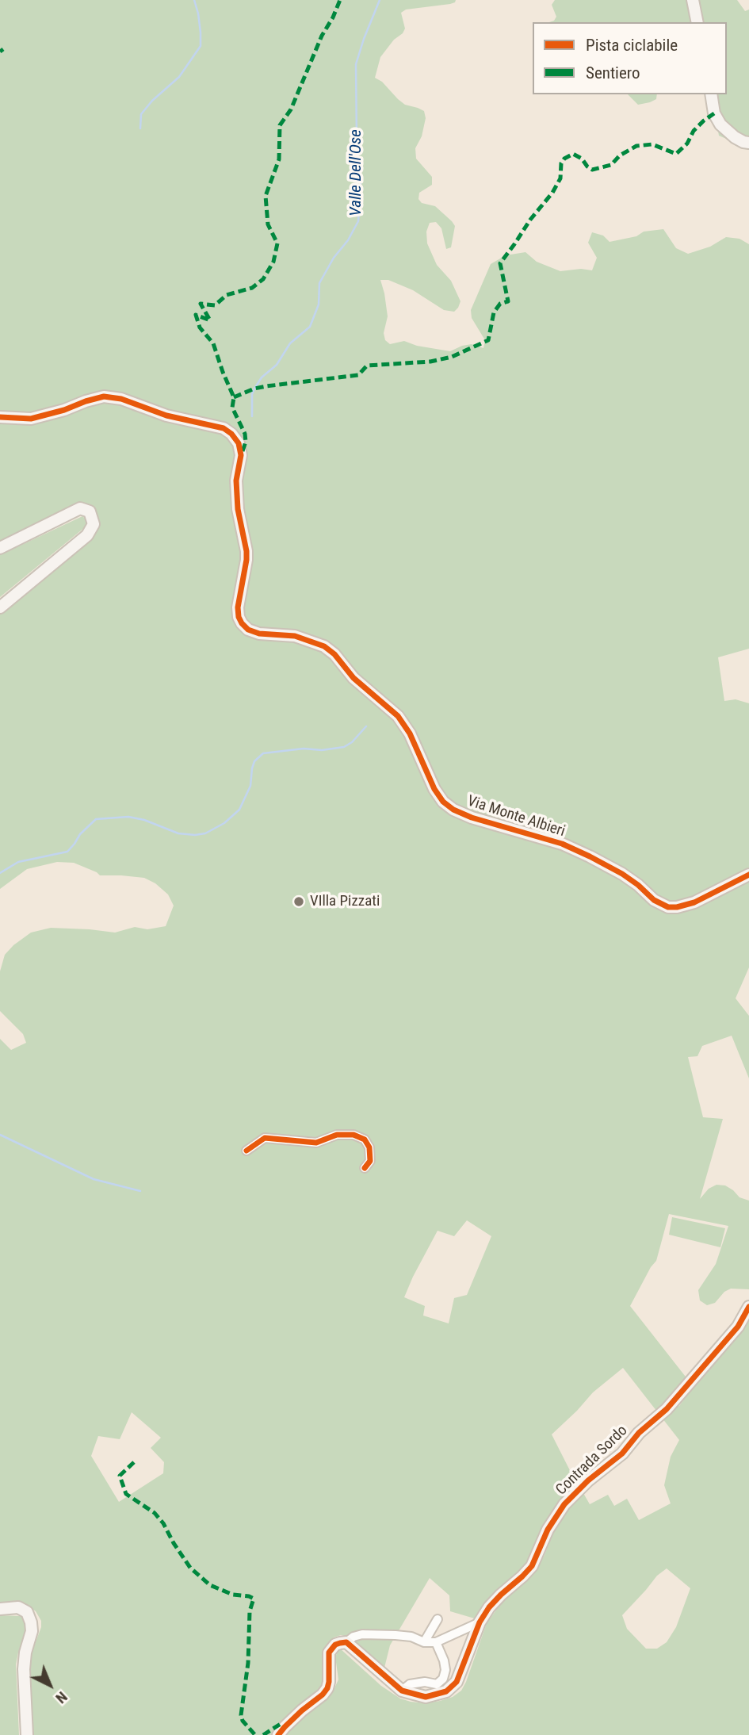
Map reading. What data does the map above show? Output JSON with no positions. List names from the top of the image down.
{
  "streets": {
    "street": ["Via Monte Albieri", "Contrada Sordo"]
  },
  "water": ["Valle Dell'Ose"],
  "places": ["VIlla Pizzati"],
  "legend": ["Pista ciclabile", "Sentiero"],
  "north": "bottom right"
}
